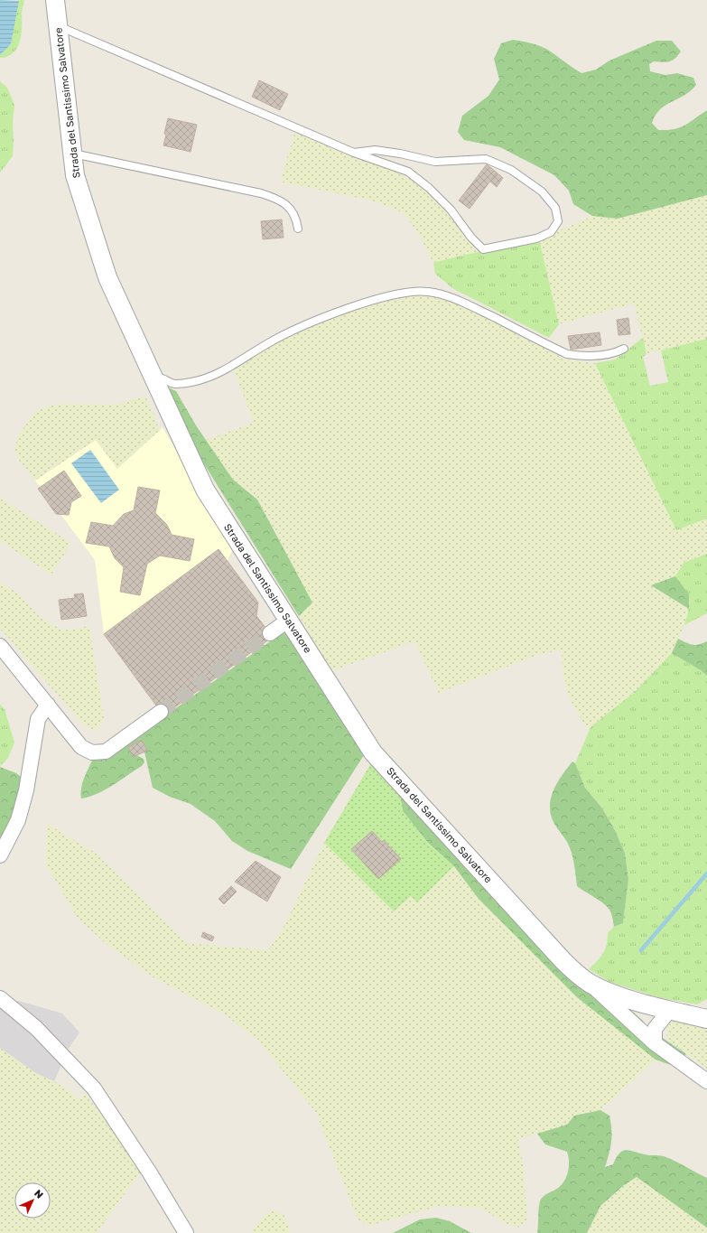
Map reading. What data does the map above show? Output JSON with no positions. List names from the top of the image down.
{
  "streets": {
    "street": ["Strada del Santissimo Salvatore"]
  },
  "north": "top right"
}
